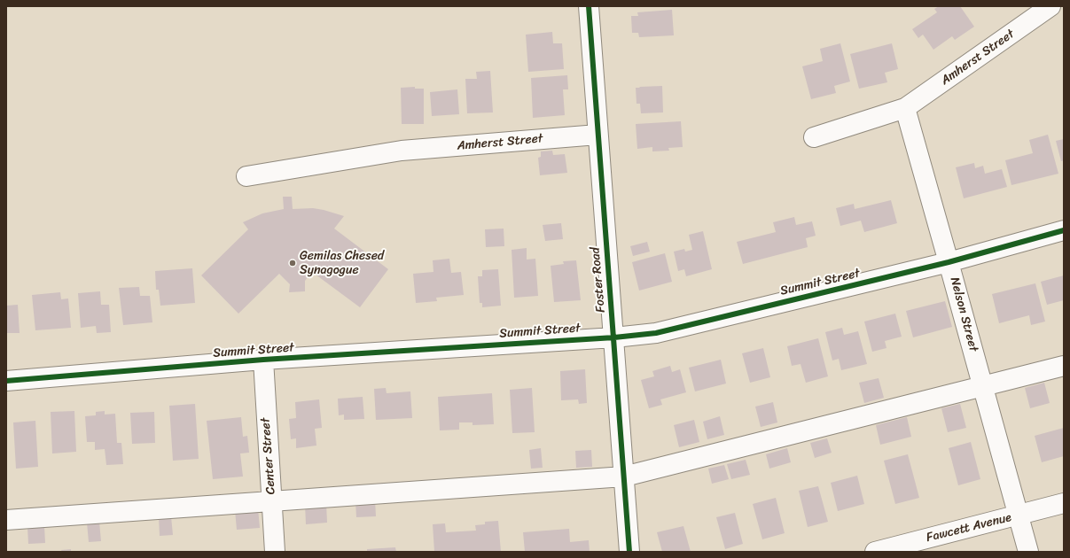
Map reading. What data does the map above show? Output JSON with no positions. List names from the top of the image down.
{
  "streets": {
    "street": [
      "Amherst Street",
      "Foster Road",
      "Summit Street",
      "Nelson Street",
      "Center Street",
      "Fawcett Avenue"
    ]
  },
  "crossings": [
    ["Amherst Street", "Foster Road"],
    ["Amherst Street", "Nelson Street"],
    ["Foster Road", "Summit Street"],
    ["Summit Street", "Nelson Street"],
    ["Summit Street", "Center Street"],
    ["Nelson Street", "Fawcett Avenue"]
  ],
  "places": ["Gemilas Chesed Synagogue"]
}
